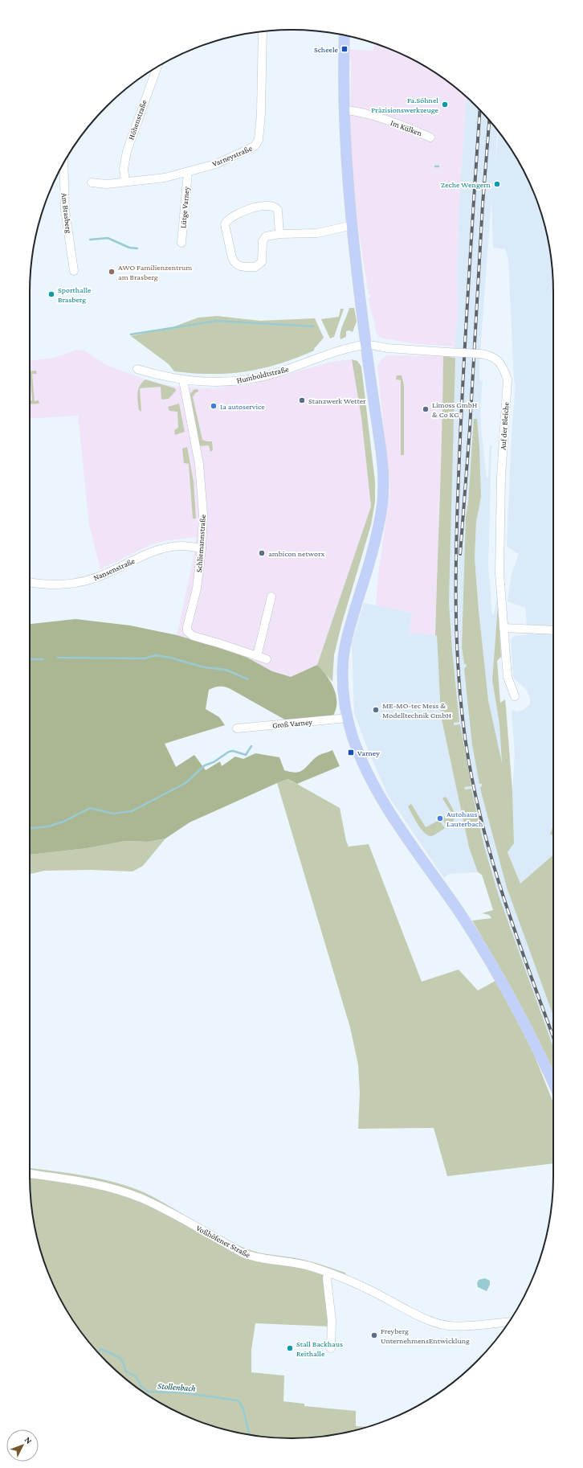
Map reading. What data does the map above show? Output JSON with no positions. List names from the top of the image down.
{
  "streets": {
    "street": [
      "Höhenstraße",
      "Im Külken",
      "Varneystraße",
      "Lütge Varney",
      "Am Brasberg",
      "Humboldtstraße",
      "Auf der Bleiche",
      "Schliemannstraße",
      "Nansenstraße",
      "Groß Varney",
      "Voßhöfener Straße"
    ]
  },
  "crossings": [
    ["Höhenstraße", "Varneystraße"],
    ["Varneystraße", "Lütge Varney"],
    ["Humboldtstraße", "Auf der Bleiche"],
    ["Humboldtstraße", "Schliemannstraße"],
    ["Schliemannstraße", "Nansenstraße"]
  ],
  "water": ["Stollenbach"],
  "places": {
    "transit": ["Scheele", "Varney"],
    "other": [
      "Fa.Söhnel Präzisionswerkzeuge",
      "Zeche Wengern",
      "AWO Familienzentrum am Brasberg",
      "Sporthalle Brasberg",
      "Stanzwerk Wetter",
      "1a autoservice",
      "Limoss GmbH & Co KG",
      "ambicon networx",
      "ME-MO-tec Mess & Modelltechnik GmbH",
      "Autohaus Lauterbach",
      "Freyberg UnternehmensEntwicklung",
      "Stall Backhaus Reithalle"
    ]
  },
  "north": "top right"
}
